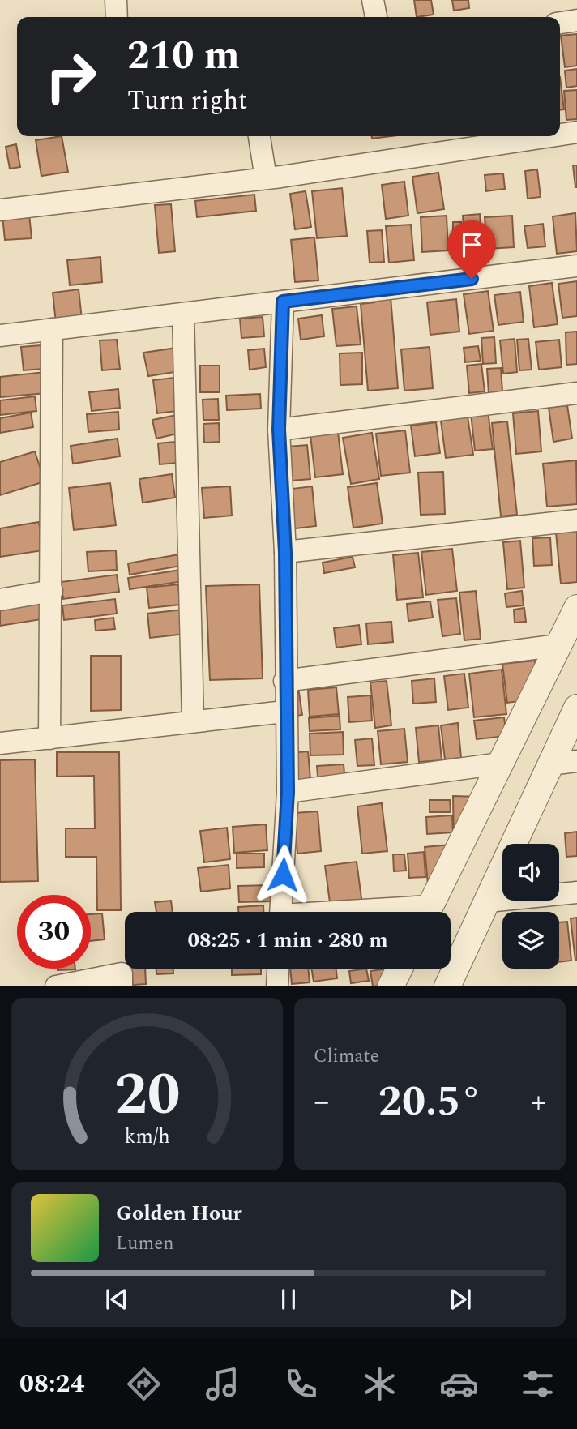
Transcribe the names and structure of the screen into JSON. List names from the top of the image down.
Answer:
{
  "page": {
    "turn": ["210 m", "Turn right"],
    "limit": "30",
    "trip": "08:25 · 1 min · 280 m",
    "tile": "Climate",
    "heat": ["−", "20.5°", "+"],
    "song": ["Golden Hour", "Lumen"],
    "tabs": "08:24",
    "gauge": ["20", "km/h"]
  }
}
